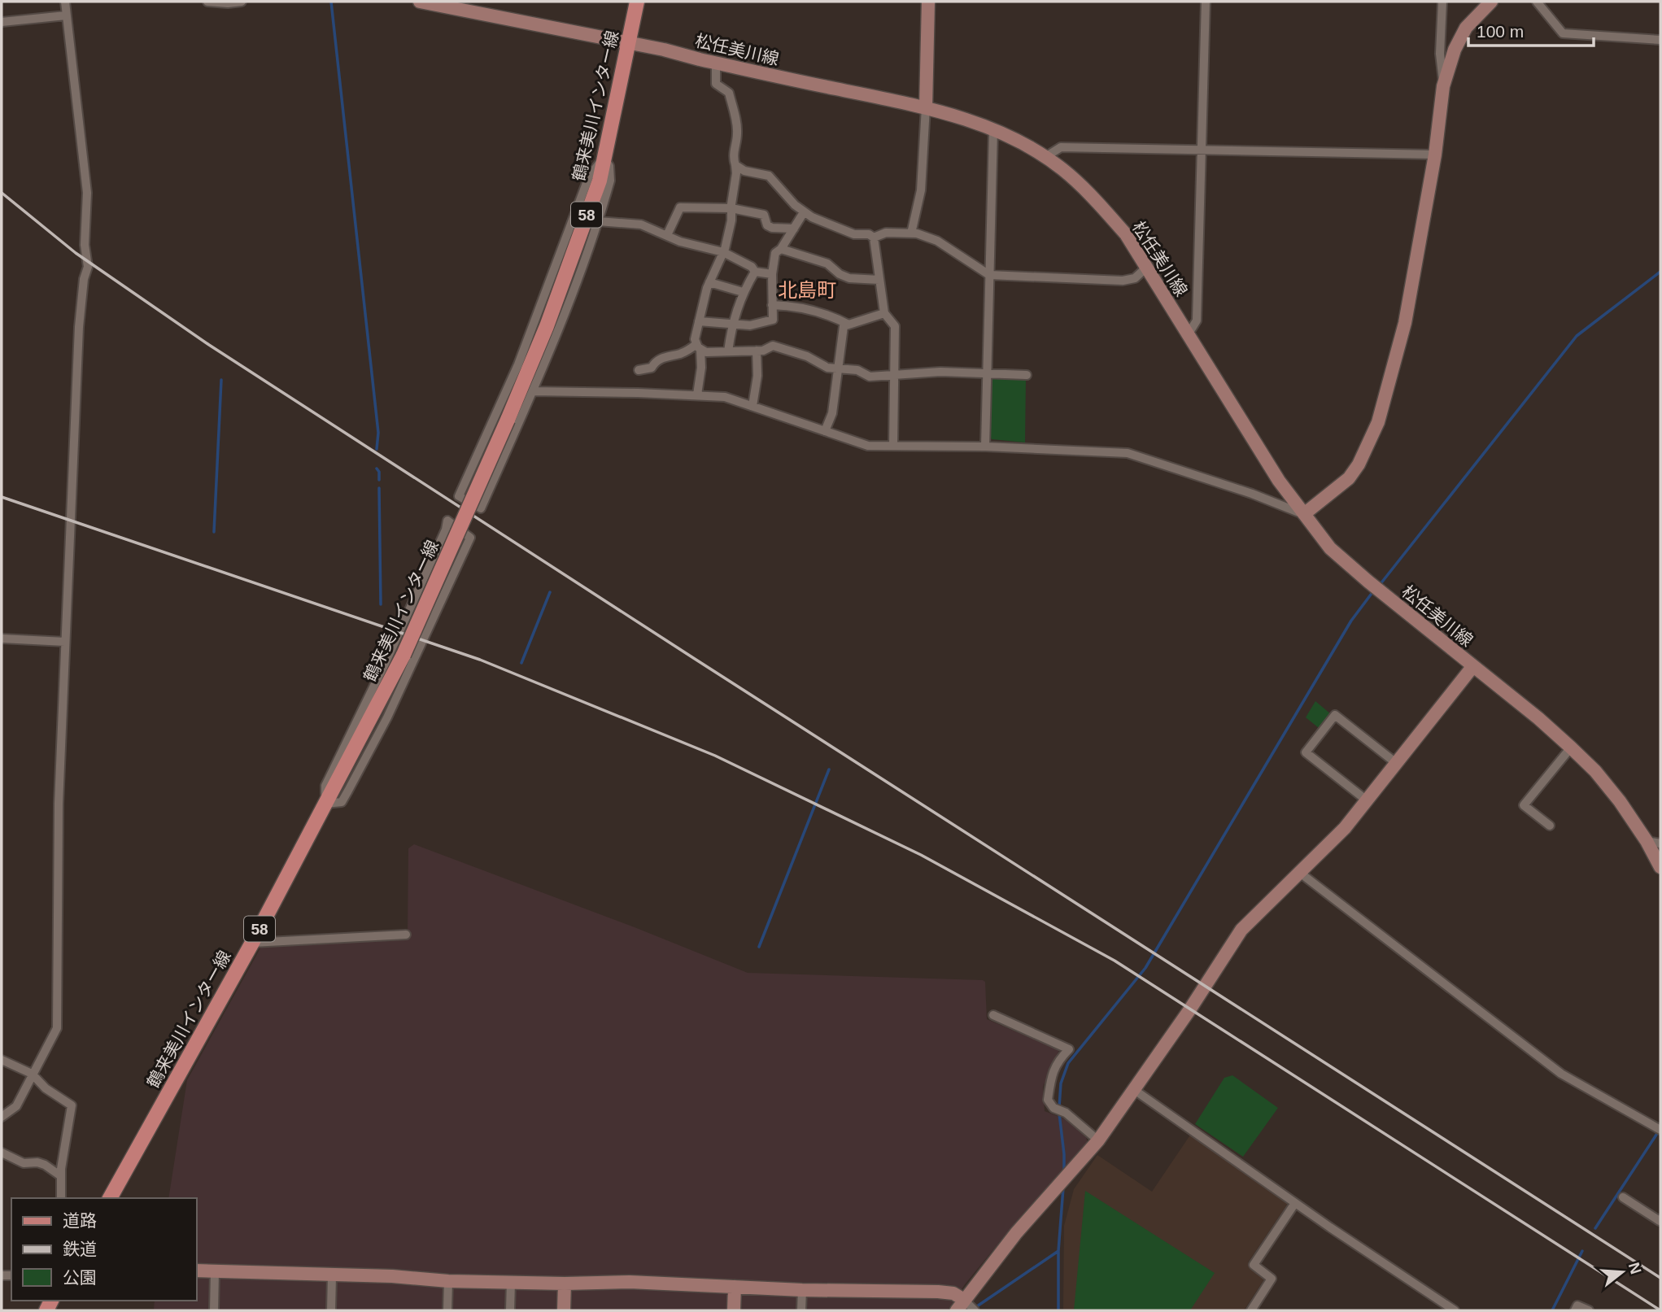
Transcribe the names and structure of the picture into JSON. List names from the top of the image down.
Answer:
{
  "streets": {
    "main road": ["鶴来美川インター線", "58"],
    "street": ["松任美川線"]
  },
  "crossings": [
    ["松任美川線", "鶴来美川インター線"]
  ],
  "districts": ["北島町"],
  "legend": ["道路", "鉄道", "公園"],
  "scale_bar": "100 m",
  "north": "right"
}
